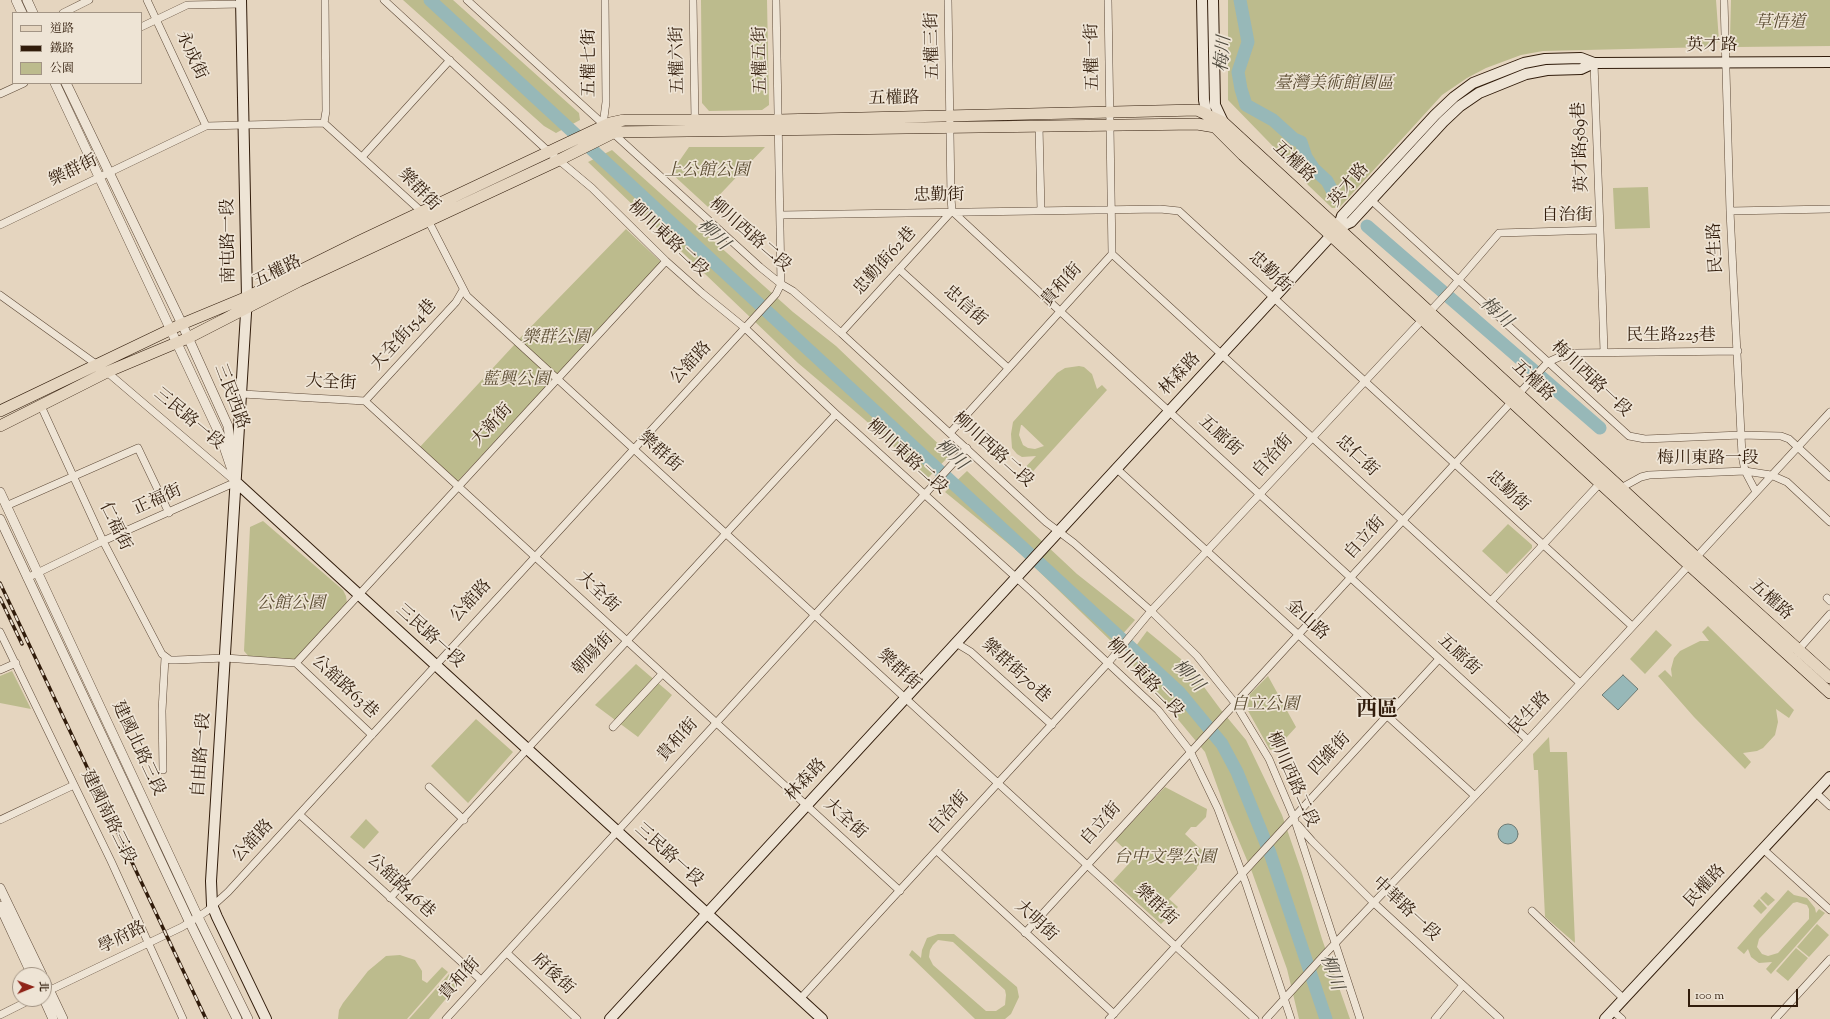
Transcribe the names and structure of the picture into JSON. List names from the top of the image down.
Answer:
{
  "streets": {
    "main road": [
      "英才路",
      "五權路",
      "南屯路一段",
      "林森路",
      "三民路一段",
      "自由路一段",
      "民權路"
    ],
    "street": [
      "五權三街",
      "永成街",
      "五權一街",
      "五權六街",
      "五權五街",
      "五權七街",
      "英才路589巷",
      "樂群街",
      "忠勤街",
      "自治街",
      "柳川西路二段",
      "柳川東路二段",
      "民生路",
      "忠勤街62巷",
      "貴和街",
      "忠信街",
      "大全街154巷",
      "民生路225巷",
      "公舘路",
      "梅川西路一段",
      "大全街",
      "三民西路",
      "大新街",
      "五廊街",
      "忠仁街",
      "梅川東路一段",
      "正福街",
      "仁福街",
      "自立街",
      "金山路",
      "朝陽街",
      "樂群街70巷",
      "公舘路63巷",
      "建國北路三段",
      "四維街",
      "建國南路三段",
      "公舘路46巷",
      "中華路一段",
      "大明街",
      "學府路",
      "府後街"
    ]
  },
  "crossings": [
    ["五權三街", "五權路"],
    ["英才路", "五權路"],
    ["英才路", "英才路589巷"],
    ["英才路", "民生路"],
    ["英才路", "林森路"],
    ["英才路", "梅川西路一段"],
    ["永成街", "樂群街"],
    ["五權一街", "五權路"],
    ["五權六街", "五權路"],
    ["五權五街", "五權路"],
    ["五權七街", "五權路"],
    ["五權七街", "柳川西路二段"],
    ["五權路", "樂群街"],
    ["五權路", "自治街"],
    ["五權路", "柳川西路二段"],
    ["五權路", "柳川東路二段"],
    ["五權路", "南屯路一段"],
    ["五權路", "民生路"],
    ["五權路", "林森路"],
    ["五權路", "三民西路"],
    ["五權路", "三民路一段"],
    ["五權路", "梅川東路一段"],
    ["五權路", "仁福街"],
    ["五權路", "自立街"],
    ["英才路589巷", "自治街"],
    ["樂群街", "自治街"],
    ["樂群街", "南屯路一段"],
    ["樂群街", "貴和街"],
    ["樂群街", "大全街154巷"],
    ["樂群街", "公舘路"],
    ["樂群街", "林森路"],
    ["樂群街", "三民西路"],
    ["樂群街", "大新街"],
    ["樂群街", "自立街"],
    ["樂群街", "朝陽街"],
    ["忠勤街", "自治街"],
    ["忠勤街", "民生路"],
    ["忠勤街", "忠勤街62巷"],
    ["忠勤街", "林森路"],
    ["忠勤街", "五廊街"],
    ["忠勤街", "自立街"],
    ["自治街", "柳川西路二段"],
    ["自治街", "柳川東路二段"],
    ["自治街", "民生路225巷"],
    ["自治街", "梅川西路一段"],
    ["自治街", "大全街"],
    ["自治街", "三民路一段"],
    ["自治街", "五廊街"],
    ["自治街", "忠仁街"],
    ["自治街", "金山路"],
    ["自治街", "樂群街70巷"],
    ["自治街", "大明街"],
    ["柳川西路二段", "民生路"],
    ["柳川西路二段", "忠勤街62巷"],
    ["柳川西路二段", "貴和街"],
    ["柳川西路二段", "公舘路"],
    ["柳川西路二段", "林森路"],
    ["柳川西路二段", "自立街"],
    ["柳川西路二段", "四維街"],
    ["柳川西路二段", "中華路一段"],
    ["柳川東路二段", "民生路"],
    ["柳川東路二段", "貴和街"],
    ["柳川東路二段", "公舘路"],
    ["柳川東路二段", "林森路"],
    ["柳川東路二段", "大新街"],
    ["柳川東路二段", "自立街"],
    ["柳川東路二段", "朝陽街"],
    ["柳川東路二段", "四維街"],
    ["南屯路一段", "大全街"],
    ["南屯路一段", "三民西路"],
    ["南屯路一段", "三民路一段"],
    ["南屯路一段", "正福街"],
    ["南屯路一段", "自由路一段"],
    ["民生路", "民生路225巷"],
    ["民生路", "梅川西路一段"],
    ["民生路", "五廊街"],
    ["民生路", "忠仁街"],
    ["民生路", "梅川東路一段"],
    ["民生路", "金山路"],
    ["民生路", "中華路一段"],
    ["忠勤街62巷", "忠信街"],
    ["忠勤街62巷", "五廊街"],
    ["貴和街", "忠信街"],
    ["貴和街", "大全街"],
    ["貴和街", "三民路一段"],
    ["貴和街", "五廊街"],
    ["貴和街", "忠仁街"],
    ["貴和街", "公舘路46巷"],
    ["貴和街", "府後街"],
    ["大全街154巷", "大全街"],
    ["公舘路", "大全街"],
    ["公舘路", "三民路一段"],
    ["公舘路", "公舘路63巷"],
    ["公舘路", "自由路一段"],
    ["公舘路", "公舘路46巷"],
    ["公舘路", "學府路"],
    ["林森路", "大全街"],
    ["林森路", "三民路一段"],
    ["林森路", "五廊街"],
    ["林森路", "忠仁街"],
    ["林森路", "金山路"],
    ["林森路", "樂群街70巷"],
    ["梅川西路一段", "自立街"],
    ["大全街", "大新街"],
    ["大全街", "朝陽街"],
    ["三民西路", "三民路一段"],
    ["三民西路", "正福街"],
    ["三民西路", "自由路一段"],
    ["三民路一段", "大新街"],
    ["三民路一段", "正福街"],
    ["三民路一段", "朝陽街"],
    ["三民路一段", "自由路一段"],
    ["大新街", "公舘路63巷"],
    ["五廊街", "自立街"],
    ["五廊街", "四維街"],
    ["忠仁街", "自立街"],
    ["正福街", "仁福街"],
    ["正福街", "建國北路三段"],
    ["正福街", "自由路一段"],
    ["自立街", "金山路"],
    ["自立街", "大明街"],
    ["金山路", "四維街"],
    ["朝陽街", "公舘路46巷"],
    ["建國北路三段", "學府路"],
    ["自由路一段", "學府路"],
    ["四維街", "中華路一段"],
    ["建國南路三段", "學府路"]
  ],
  "districts": ["西區"],
  "water": ["梅川", "柳川"],
  "parks": [
    "草悟道",
    "臺灣美術館園區",
    "上公館公園",
    "樂群公園",
    "藍興公園",
    "公館公園",
    "自立公園",
    "台中文學公園"
  ],
  "legend": ["道路", "鐵路", "公園"],
  "scale_bar": "100 m",
  "north": "right"
}
